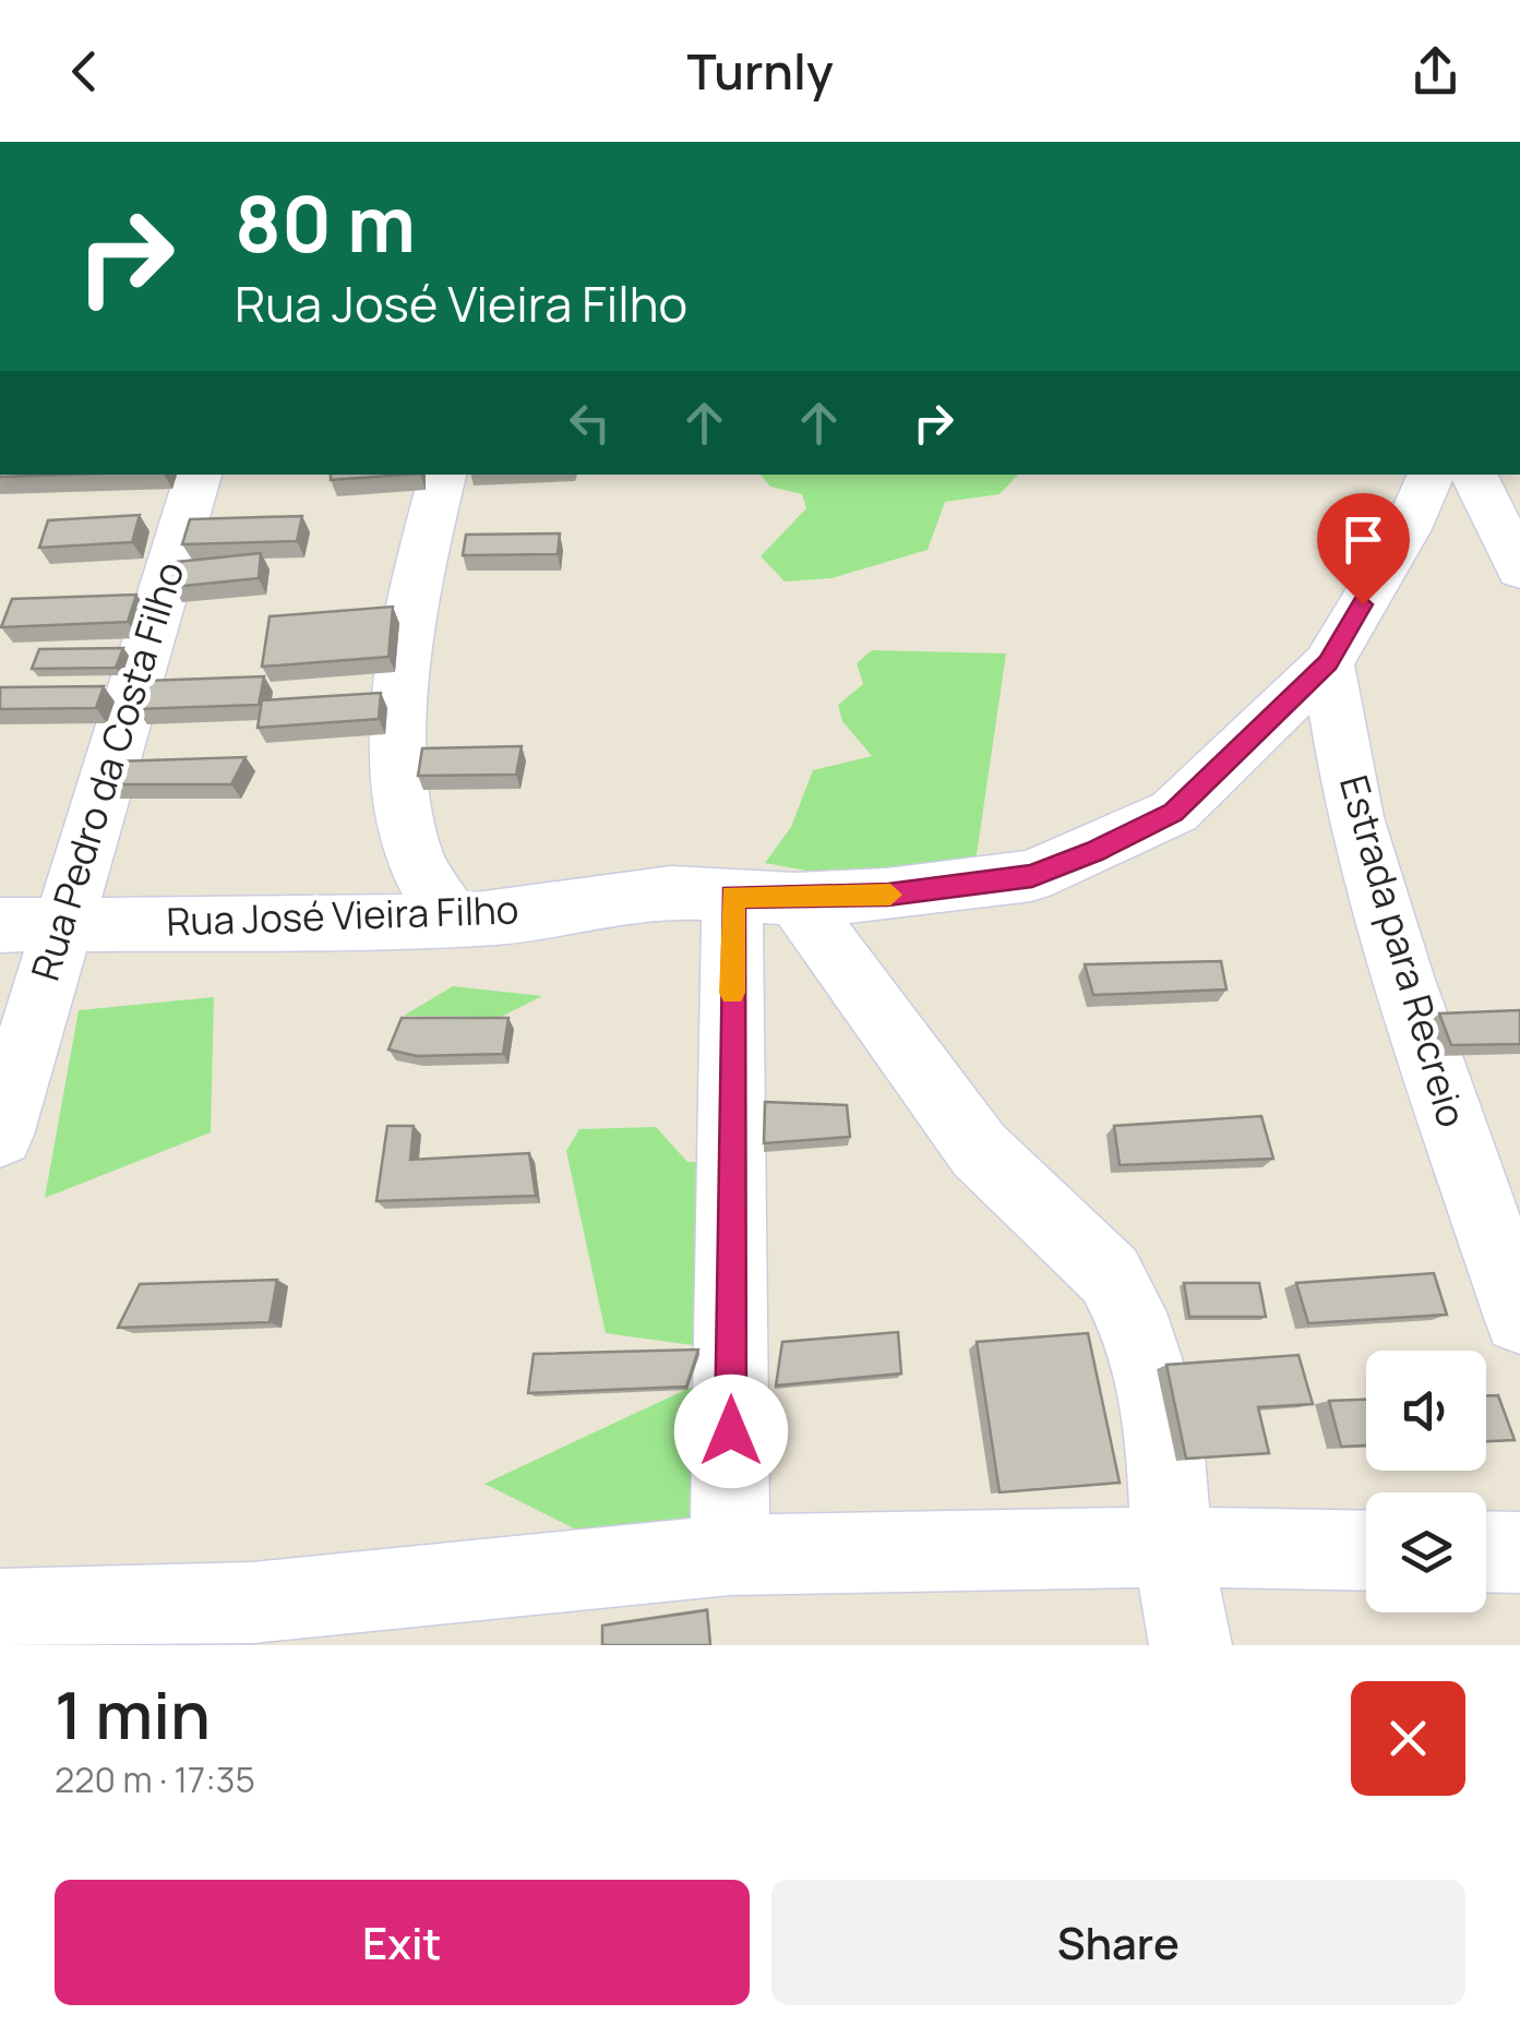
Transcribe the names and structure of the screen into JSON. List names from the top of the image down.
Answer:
{
  "streets": {
    "street": ["Rua Pedro da Costa Filho", "Rua José Vieira Filho", "Estrada para Recreio"]
  },
  "crossings": [
    ["Rua Pedro da Costa Filho", "Rua José Vieira Filho"],
    ["Rua José Vieira Filho", "Estrada para Recreio"]
  ],
  "page": {
    "header": "Turnly",
    "turn": ["80 m", "Rua José Vieira Filho"],
    "heading": ["1 min", "220 m · 17:35"],
    "buttons": ["Exit", "Share"]
  }
}
